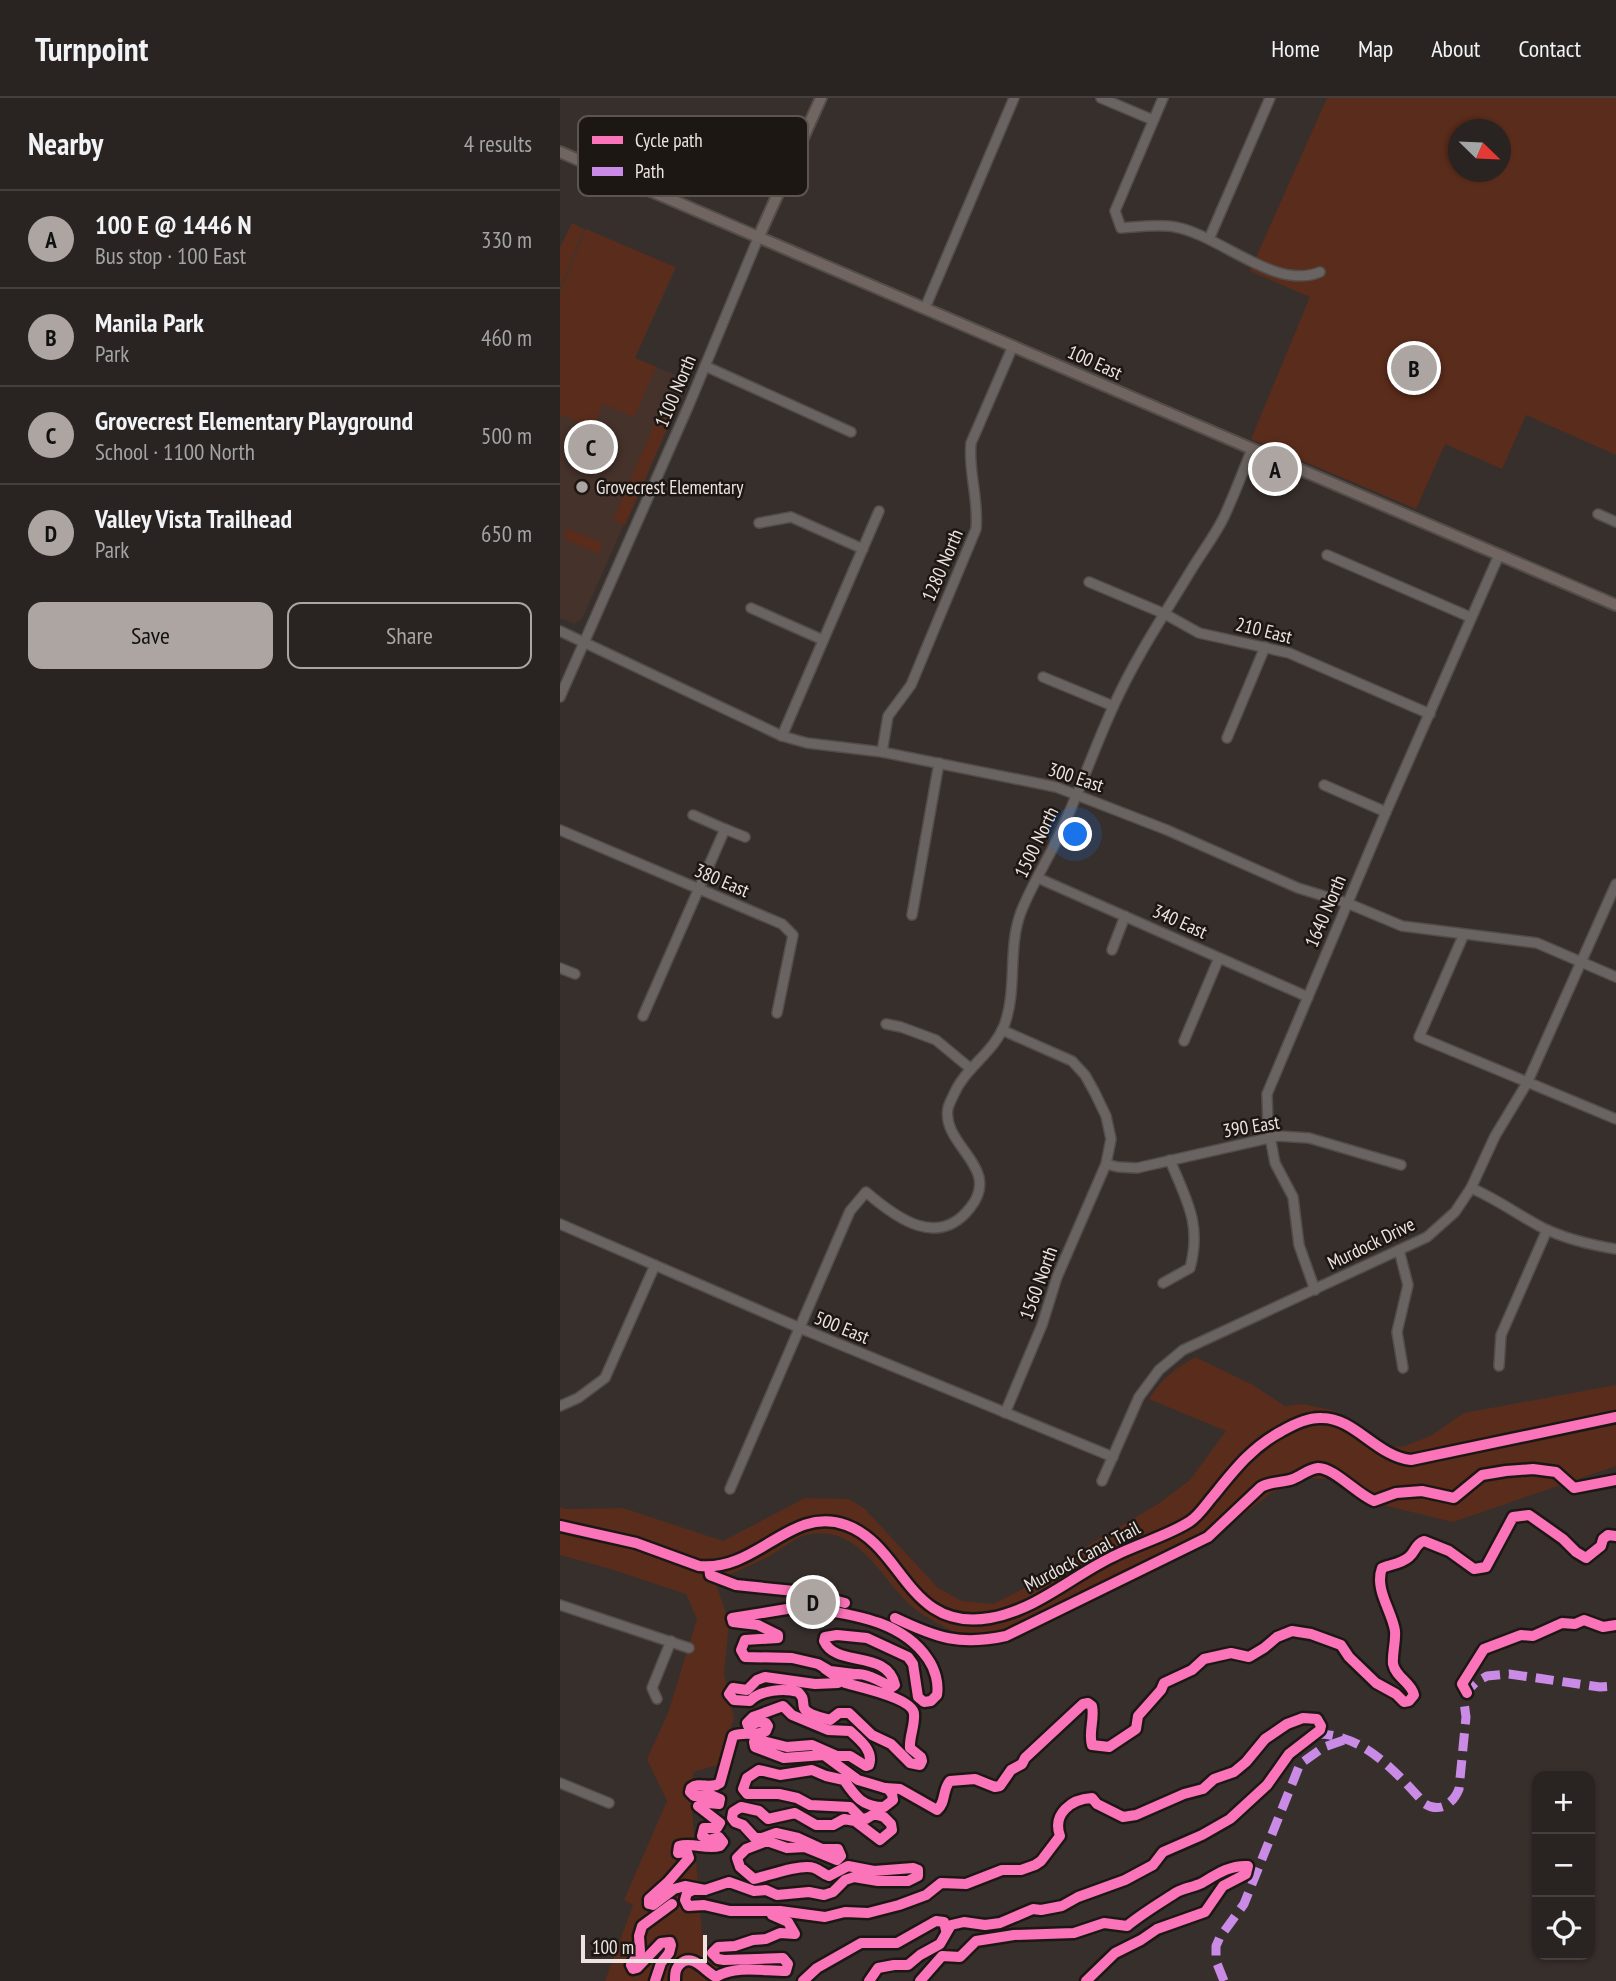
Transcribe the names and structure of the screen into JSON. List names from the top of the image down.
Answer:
{
  "streets": {
    "main road": ["100 East", "1100 North"],
    "street": [
      "1280 North",
      "210 East",
      "300 East",
      "1500 North",
      "380 East",
      "1640 North",
      "340 East",
      "390 East",
      "Murdock Drive",
      "1560 North",
      "500 East"
    ],
    "cycle path": ["Murdock Canal Trail"]
  },
  "crossings": [
    ["100 East", "1100 North"],
    ["100 East", "1280 North"],
    ["100 East", "1500 North"],
    ["100 East", "1640 North"],
    ["1100 North", "300 East"],
    ["1280 North", "300 East"],
    ["210 East", "1500 North"],
    ["210 East", "1640 North"],
    ["300 East", "1500 North"],
    ["300 East", "1640 North"],
    ["300 East", "Murdock Drive"],
    ["1500 North", "340 East"],
    ["1500 North", "1560 North"],
    ["1500 North", "500 East"],
    ["1640 North", "340 East"],
    ["1640 North", "390 East"],
    ["1640 North", "Murdock Drive"],
    ["390 East", "1560 North"],
    ["Murdock Drive", "500 East"],
    ["1560 North", "500 East"]
  ],
  "places": ["Grovecrest Elementary"],
  "legend": ["Cycle path", "Path"],
  "scale_bar": "100 m",
  "north": "bottom right",
  "page": {
    "header": "Turnpoint",
    "nav": [
      "Home",
      "Map",
      "About",
      "Contact"
    ],
    "heading": ["Nearby", "4 results"],
    "list": [
      {
        "mark": "A",
        "name": "100 E @ 1446 N",
        "note": "Bus stop · 100 East",
        "value": "330 m"
      },
      {
        "mark": "B",
        "name": "Manila Park",
        "note": "Park",
        "value": "460 m"
      },
      {
        "mark": "C",
        "name": "Grovecrest Elementary Playground",
        "note": "School · 1100 North",
        "value": "500 m"
      },
      {
        "mark": "D",
        "name": "Valley Vista Trailhead",
        "note": "Park",
        "value": "650 m"
      }
    ],
    "pins": [
      "B",
      "C",
      "A",
      "D"
    ],
    "buttons": ["Save", "Share"],
    "map_buttons": ["+", "−"],
    "scale": "100 m"
  }
}
